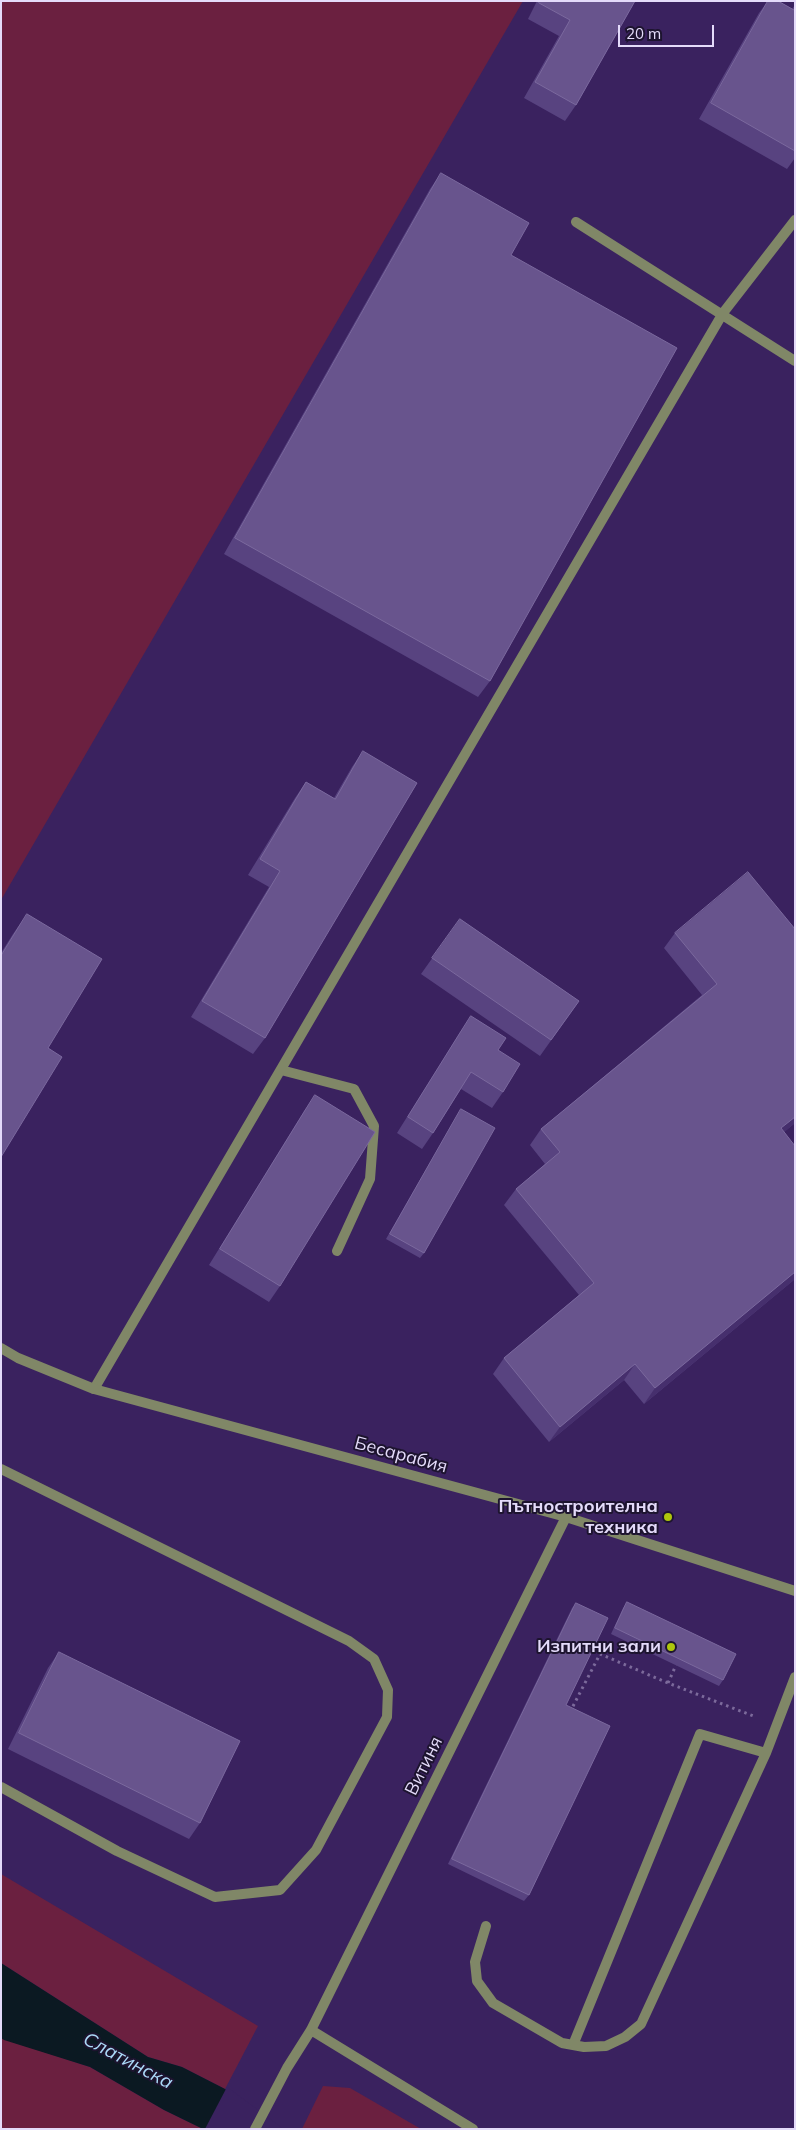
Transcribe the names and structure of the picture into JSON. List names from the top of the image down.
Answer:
{
  "streets": {
    "street": ["Бесарабия", "Витиня"]
  },
  "crossings": [
    ["Бесарабия", "Витиня"]
  ],
  "water": ["Слатинска"],
  "places": ["Пътностроителна техника", "Изпитни зали"],
  "scale_bar": "20 m"
}
